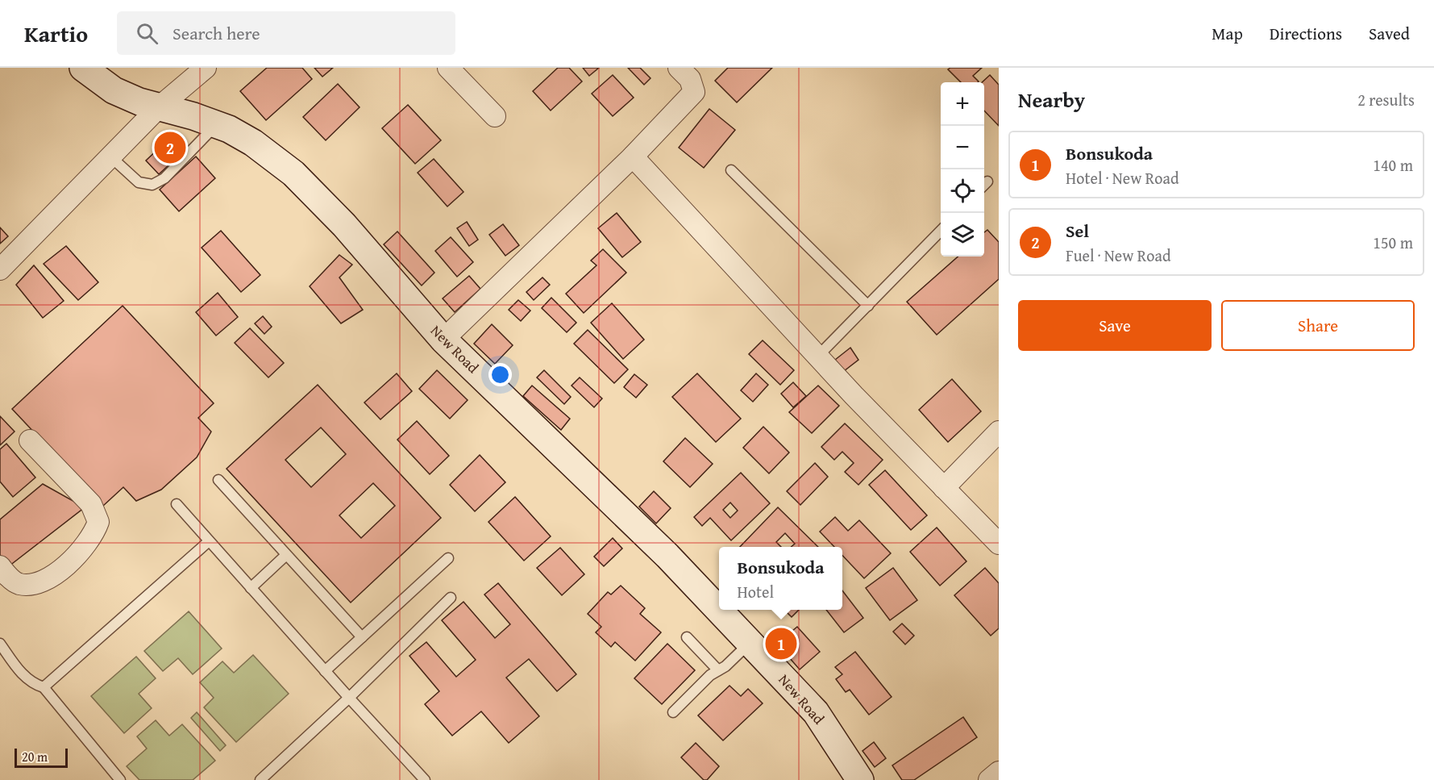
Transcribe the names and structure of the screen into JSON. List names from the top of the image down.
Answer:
{
  "streets": {
    "street": ["New Road"]
  },
  "scale_bar": "20 m",
  "page": {
    "header": "Kartio",
    "search": "Search here",
    "nav": ["Map", "Directions", "Saved"],
    "heading": ["Nearby", "2 results"],
    "map_buttons": ["+", "−"],
    "pins": ["2", "1"],
    "list": [
      {
        "mark": "1",
        "name": "Bonsukoda",
        "note": "Hotel · New Road",
        "value": "140 m"
      },
      {
        "mark": "2",
        "name": "Sel",
        "note": "Fuel · New Road",
        "value": "150 m"
      }
    ],
    "buttons": ["Save", "Share"],
    "popup": ["Bonsukoda", "Hotel"],
    "scale": "20 m"
  }
}
